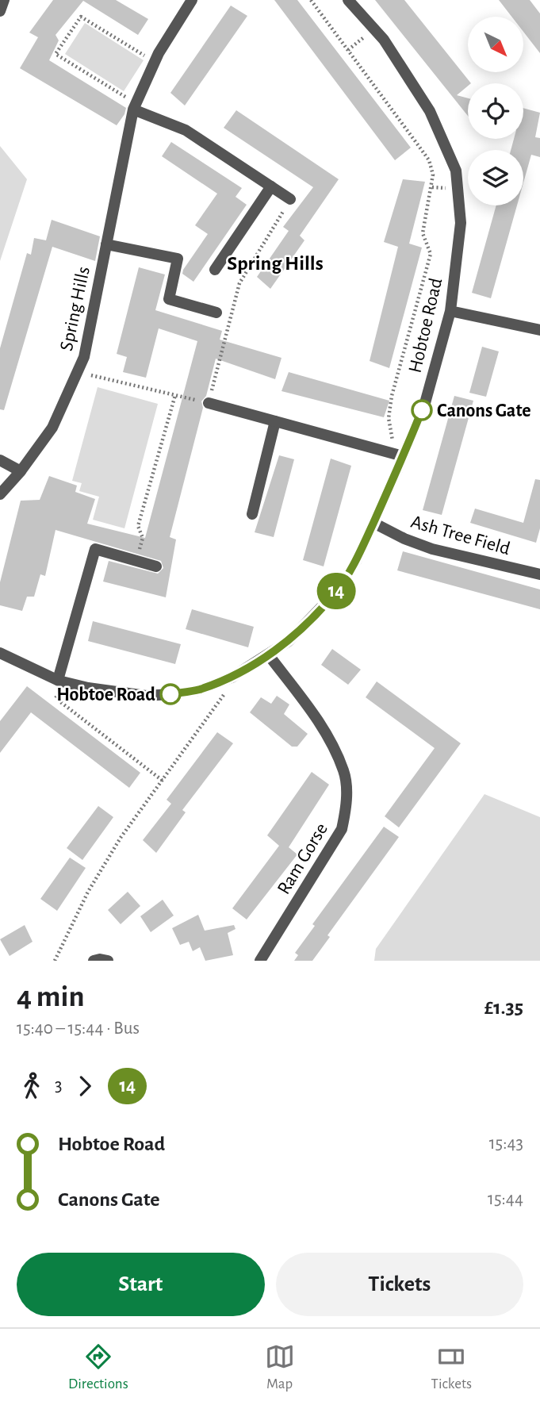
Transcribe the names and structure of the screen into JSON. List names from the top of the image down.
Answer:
{
  "streets": {
    "street": [
      "Spring Hills",
      "Hobtoe Road",
      "Ash Tree Field",
      "Ram Gorse"
    ]
  },
  "crossings": [
    ["Hobtoe Road", "Ash Tree Field"],
    ["Hobtoe Road", "Ram Gorse"]
  ],
  "districts": ["Spring Hills"],
  "places": ["Canons Gate", "Hobtoe Road"],
  "lines": ["bus line 14"],
  "north": "bottom right",
  "page": {
    "on_map": "14",
    "heading": ["4 min", "15:40 – 15:44 · Bus", "£1.35"],
    "legs": ["3", "14"],
    "list": [
      {
        "name": "Hobtoe Road",
        "value": "15:43"
      },
      {
        "name": "Canons Gate",
        "value": "15:44"
      }
    ],
    "buttons": ["Start", "Tickets"],
    "tabs": ["Directions", "Map", "Tickets"]
  }
}
